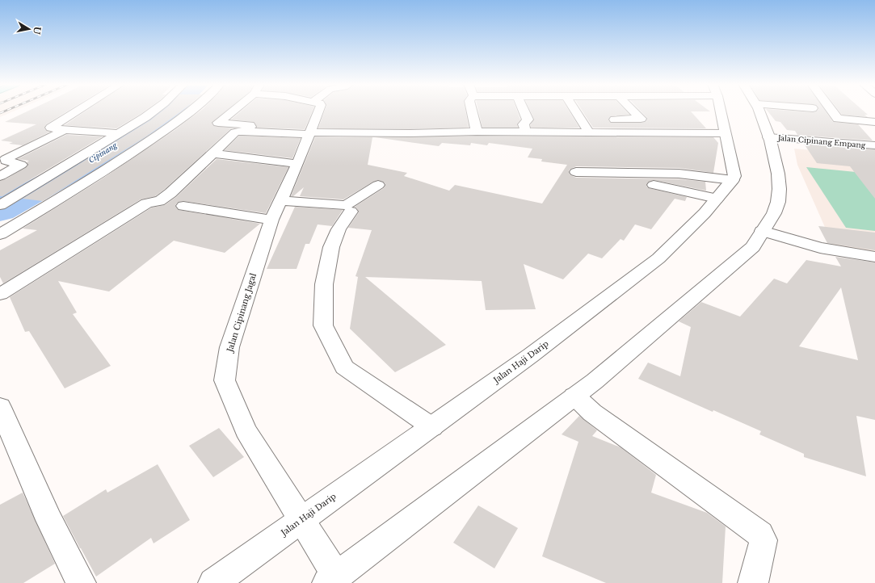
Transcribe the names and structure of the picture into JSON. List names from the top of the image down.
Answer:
{
  "streets": {
    "street": ["Jalan Cipinang Empang", "Jalan Cipinang Jagal", "Jalan Haji Darip"]
  },
  "crossings": [
    ["Jalan Cipinang Jagal", "Jalan Haji Darip"]
  ],
  "water": ["Cipinang"],
  "north": "right"
}
